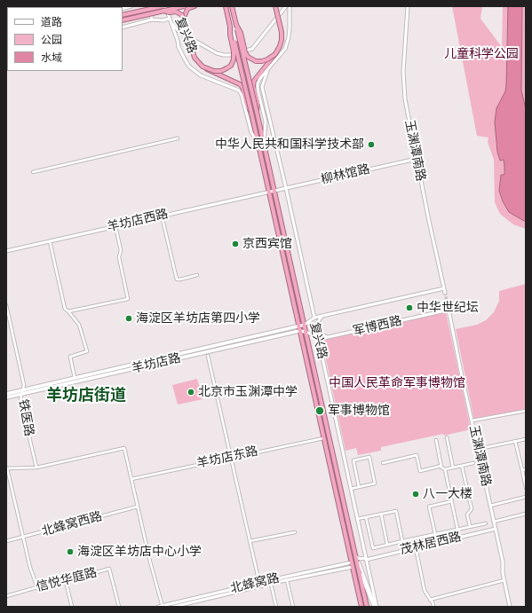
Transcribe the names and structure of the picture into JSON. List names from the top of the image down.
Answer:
{
  "streets": {
    "highway": ["复兴路"],
    "main road": ["羊坊店路"],
    "street": [
      "玉渊潭南路",
      "柳林馆路",
      "羊坊店西路",
      "军博西路",
      "铁医路",
      "羊坊店东路",
      "北蜂窝西路",
      "茂林居西路",
      "信悦华庭路",
      "北蜂窝路"
    ]
  },
  "crossings": [
    ["复兴路", "柳林馆路"],
    ["复兴路", "羊坊店西路"],
    ["复兴路", "军博西路"],
    ["复兴路", "羊坊店路"],
    ["复兴路", "羊坊店东路"],
    ["复兴路", "茂林居西路"],
    ["复兴路", "北蜂窝路"],
    ["玉渊潭南路", "柳林馆路"],
    ["玉渊潭南路", "军博西路"],
    ["玉渊潭南路", "茂林居西路"],
    ["柳林馆路", "羊坊店西路"],
    ["军博西路", "羊坊店路"],
    ["羊坊店路", "铁医路"]
  ],
  "districts": ["羊坊店街道"],
  "parks": ["儿童科学公园", "中国人民革命军事博物馆"],
  "places": [
    "中华人民共和国科学技术部",
    "京西宾馆",
    "中华世纪坛",
    "海淀区羊坊店第四小学",
    "北京市玉渊潭中学",
    "军事博物馆",
    "八一大楼",
    "海淀区羊坊店中心小学"
  ],
  "legend": ["道路", "公园", "水域"]
}
